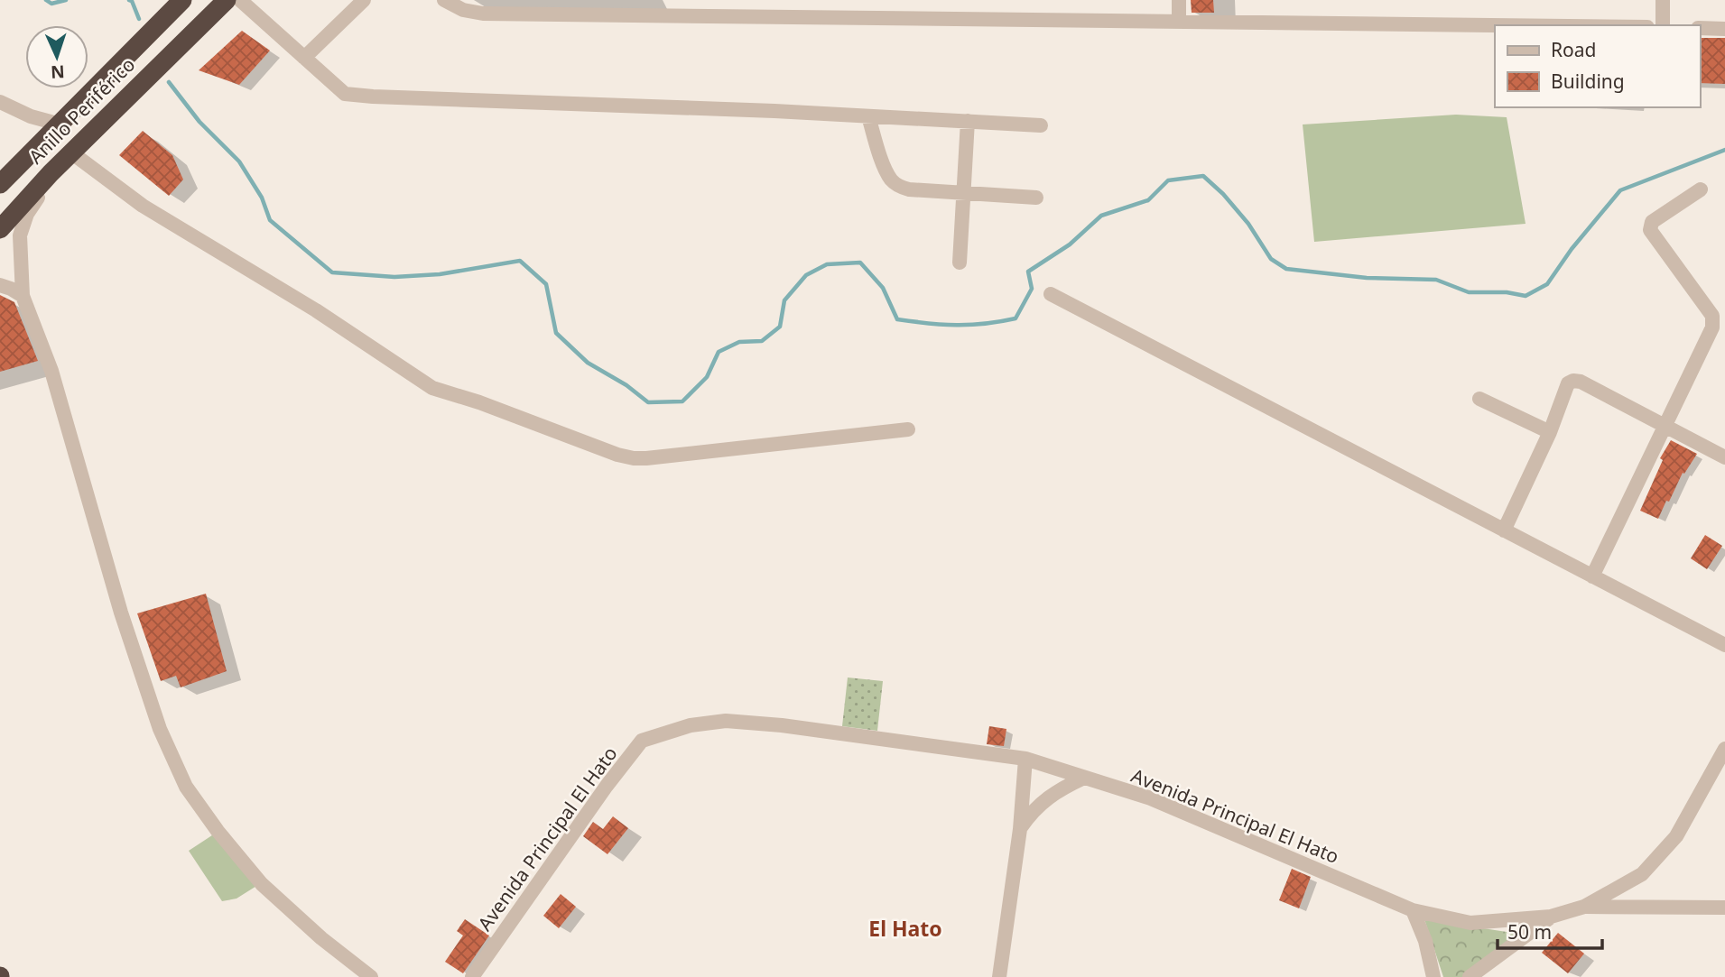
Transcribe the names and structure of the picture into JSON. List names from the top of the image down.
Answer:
{
  "streets": {
    "highway": ["Anillo Periférico"],
    "street": ["Avenida Principal El Hato"]
  },
  "districts": ["El Hato"],
  "legend": ["Road", "Building"],
  "scale_bar": "50 m",
  "north": "bottom"
}
